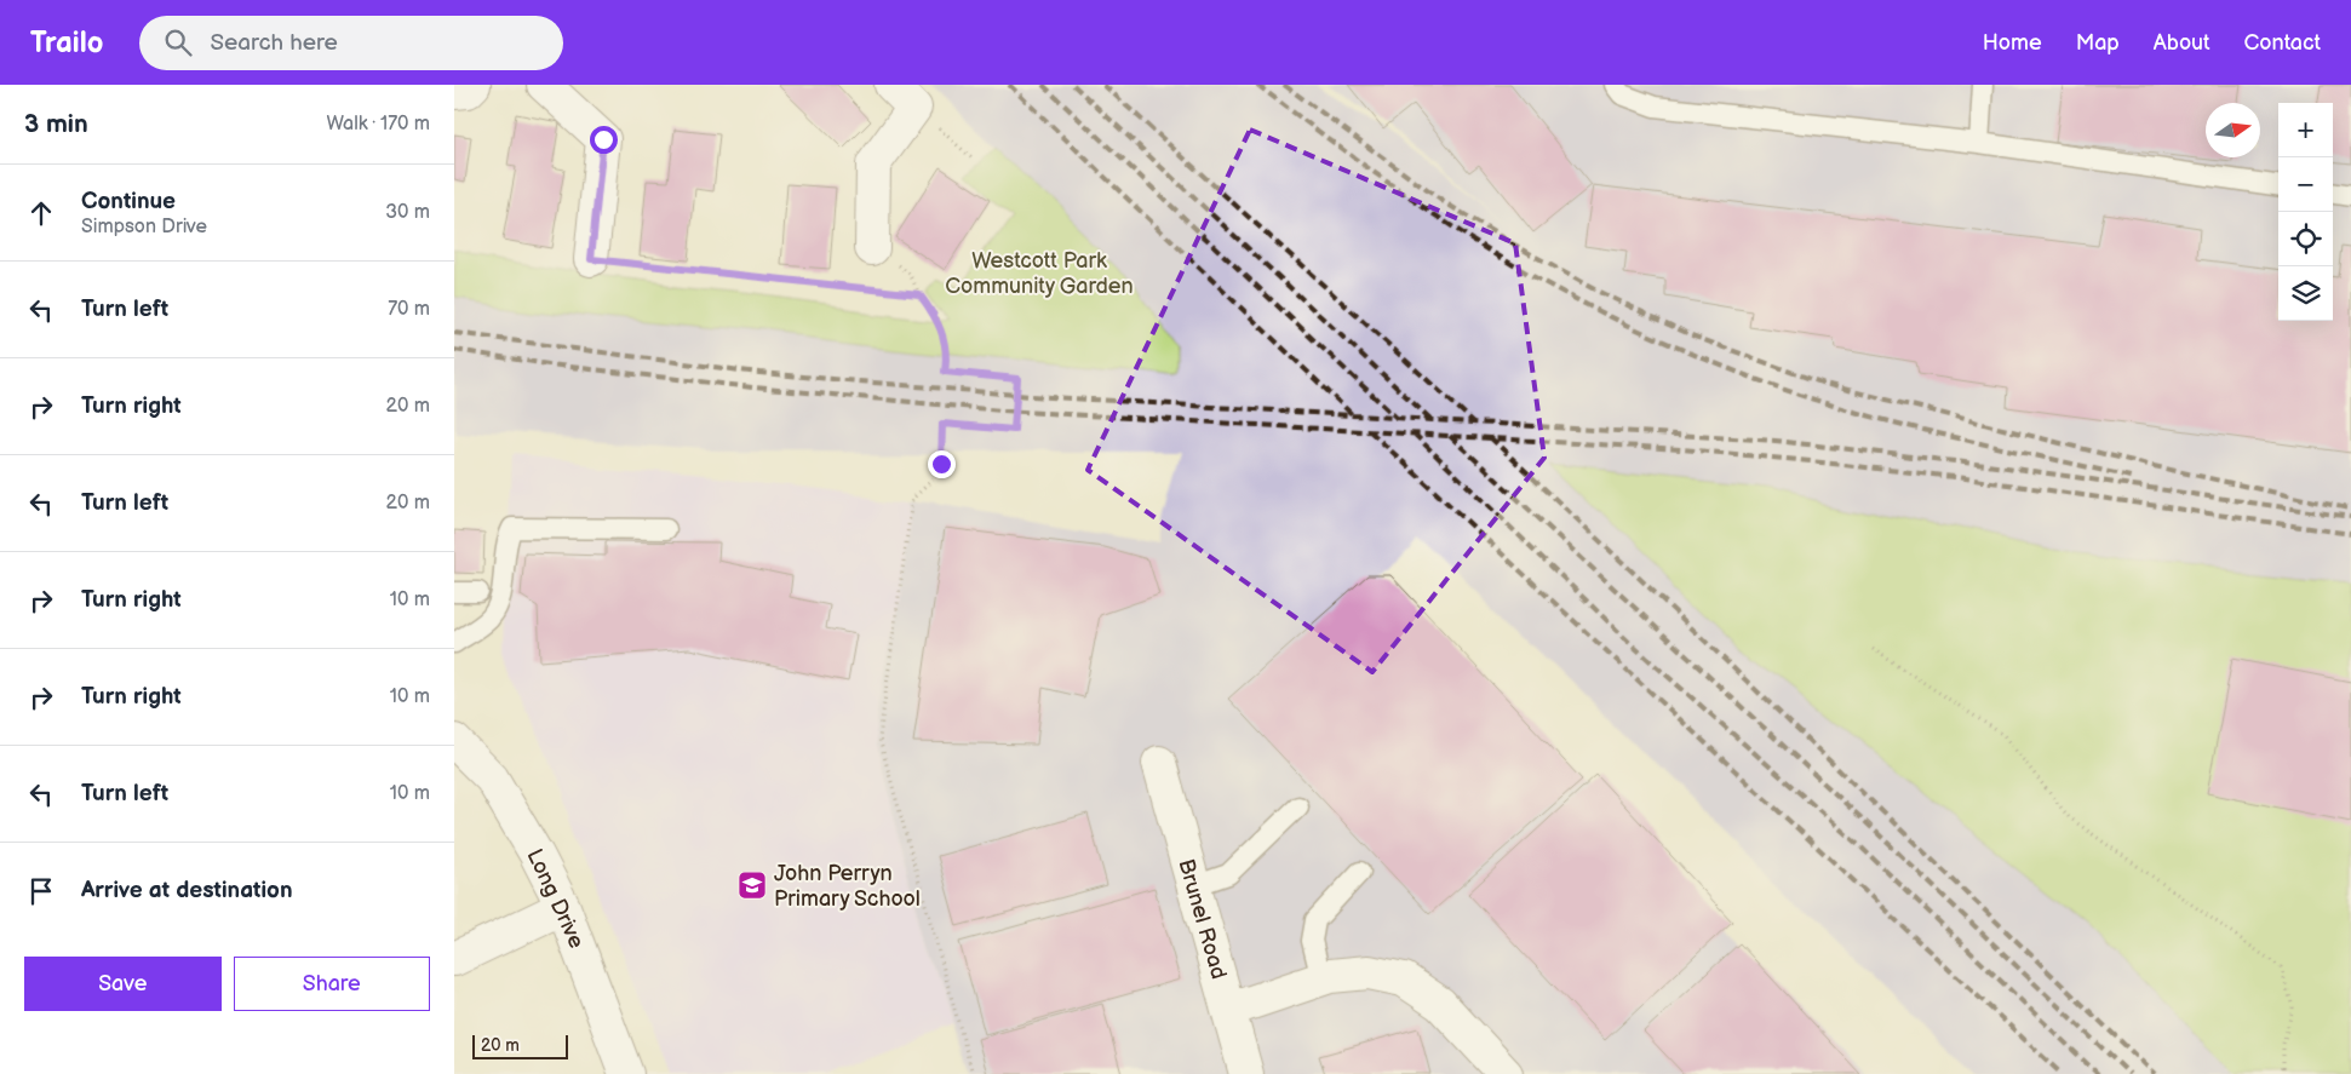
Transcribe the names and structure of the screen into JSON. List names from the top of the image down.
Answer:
{
  "streets": {
    "street": ["Long Drive", "Brunel Road"]
  },
  "parks": ["Westcott Park Community Garden"],
  "places": {
    "school or university": ["John Perryn Primary School"]
  },
  "scale_bar": "20 m",
  "north": "right",
  "page": {
    "header": "Trailo",
    "search": "Search here",
    "nav": [
      "Home",
      "Map",
      "About",
      "Contact"
    ],
    "heading": ["3 min", "Walk · 170 m"],
    "map_buttons": ["+", "−"],
    "list": [
      ["Continue", "Simpson Drive", "30 m"],
      ["Turn left", "70 m"],
      ["Turn right", "20 m"],
      ["Turn left", "20 m"],
      ["Turn right", "10 m"],
      ["Turn right", "10 m"],
      ["Turn left", "10 m"],
      "Arrive at destination"
    ],
    "buttons": ["Save", "Share"],
    "scale": "20 m"
  }
}
